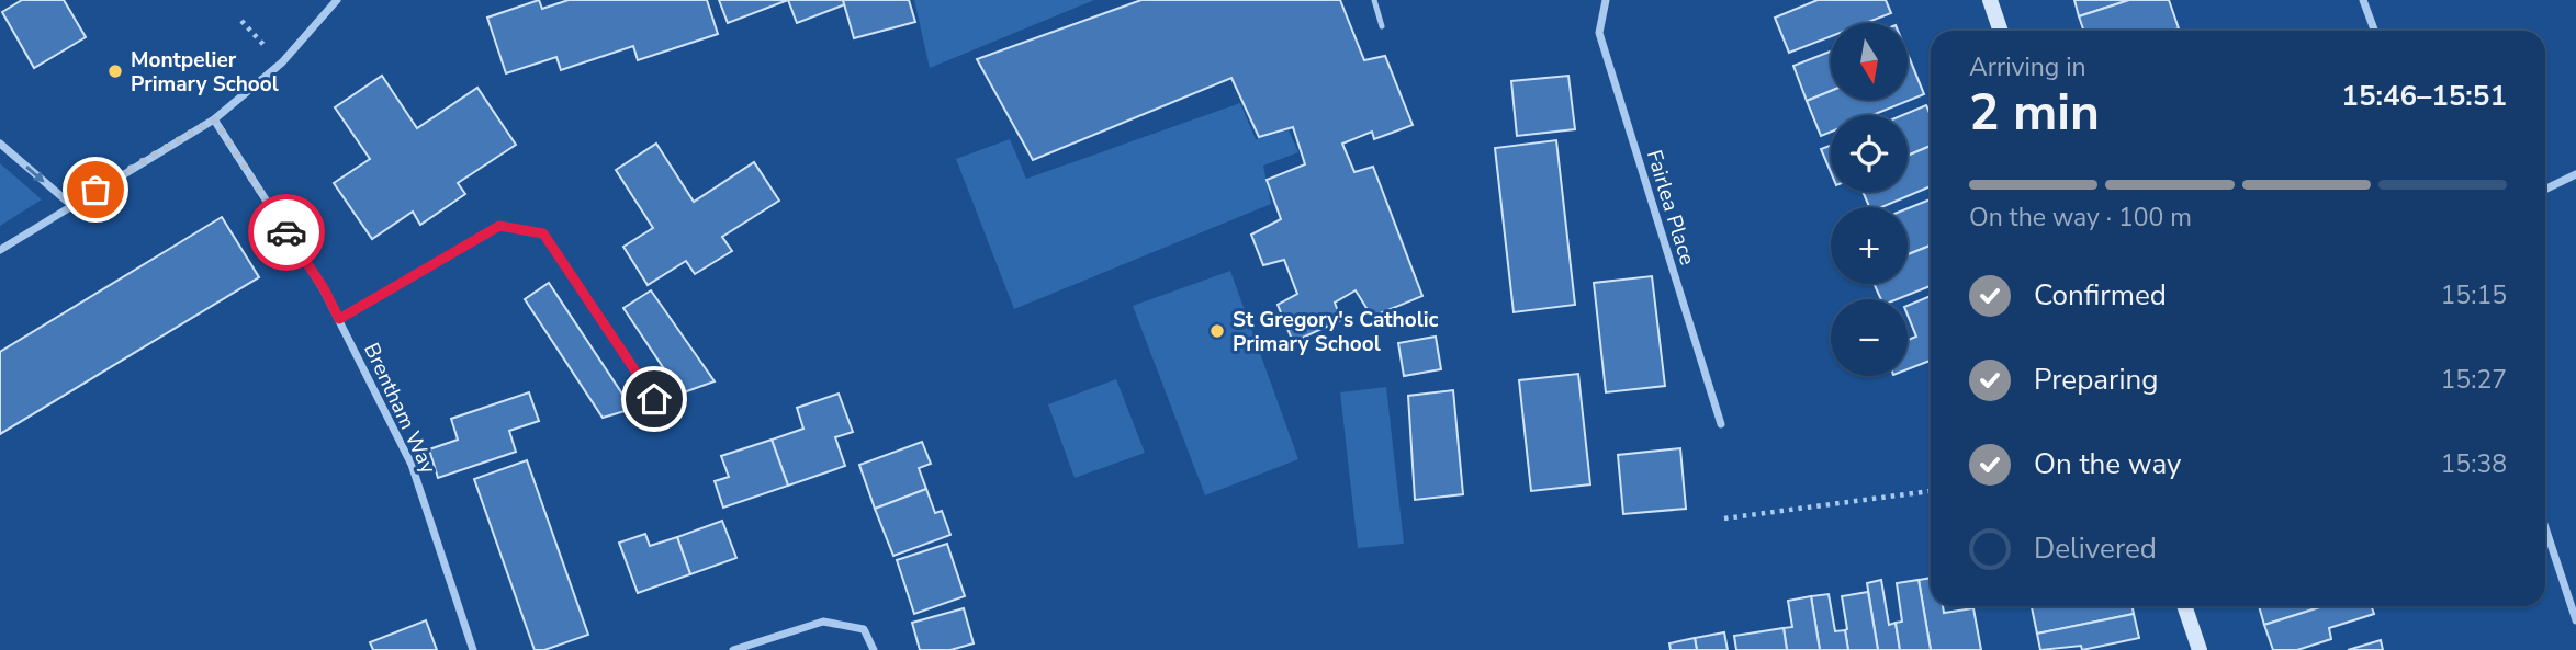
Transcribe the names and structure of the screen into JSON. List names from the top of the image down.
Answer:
{
  "streets": {
    "street": ["Fairlea Place", "Brentham Way"]
  },
  "places": ["Montpelier Primary School", "St Gregory's Catholic Primary School"],
  "north": "bottom",
  "page": {
    "map_buttons": ["+", "−"],
    "heading": ["2 min", "Arriving in", "15:46–15:51"],
    "bar": "On the way · 100 m",
    "list": [
      ["Confirmed", "15:15"],
      ["Preparing", "15:27"],
      ["On the way", "15:38"],
      "Delivered"
    ]
  }
}
